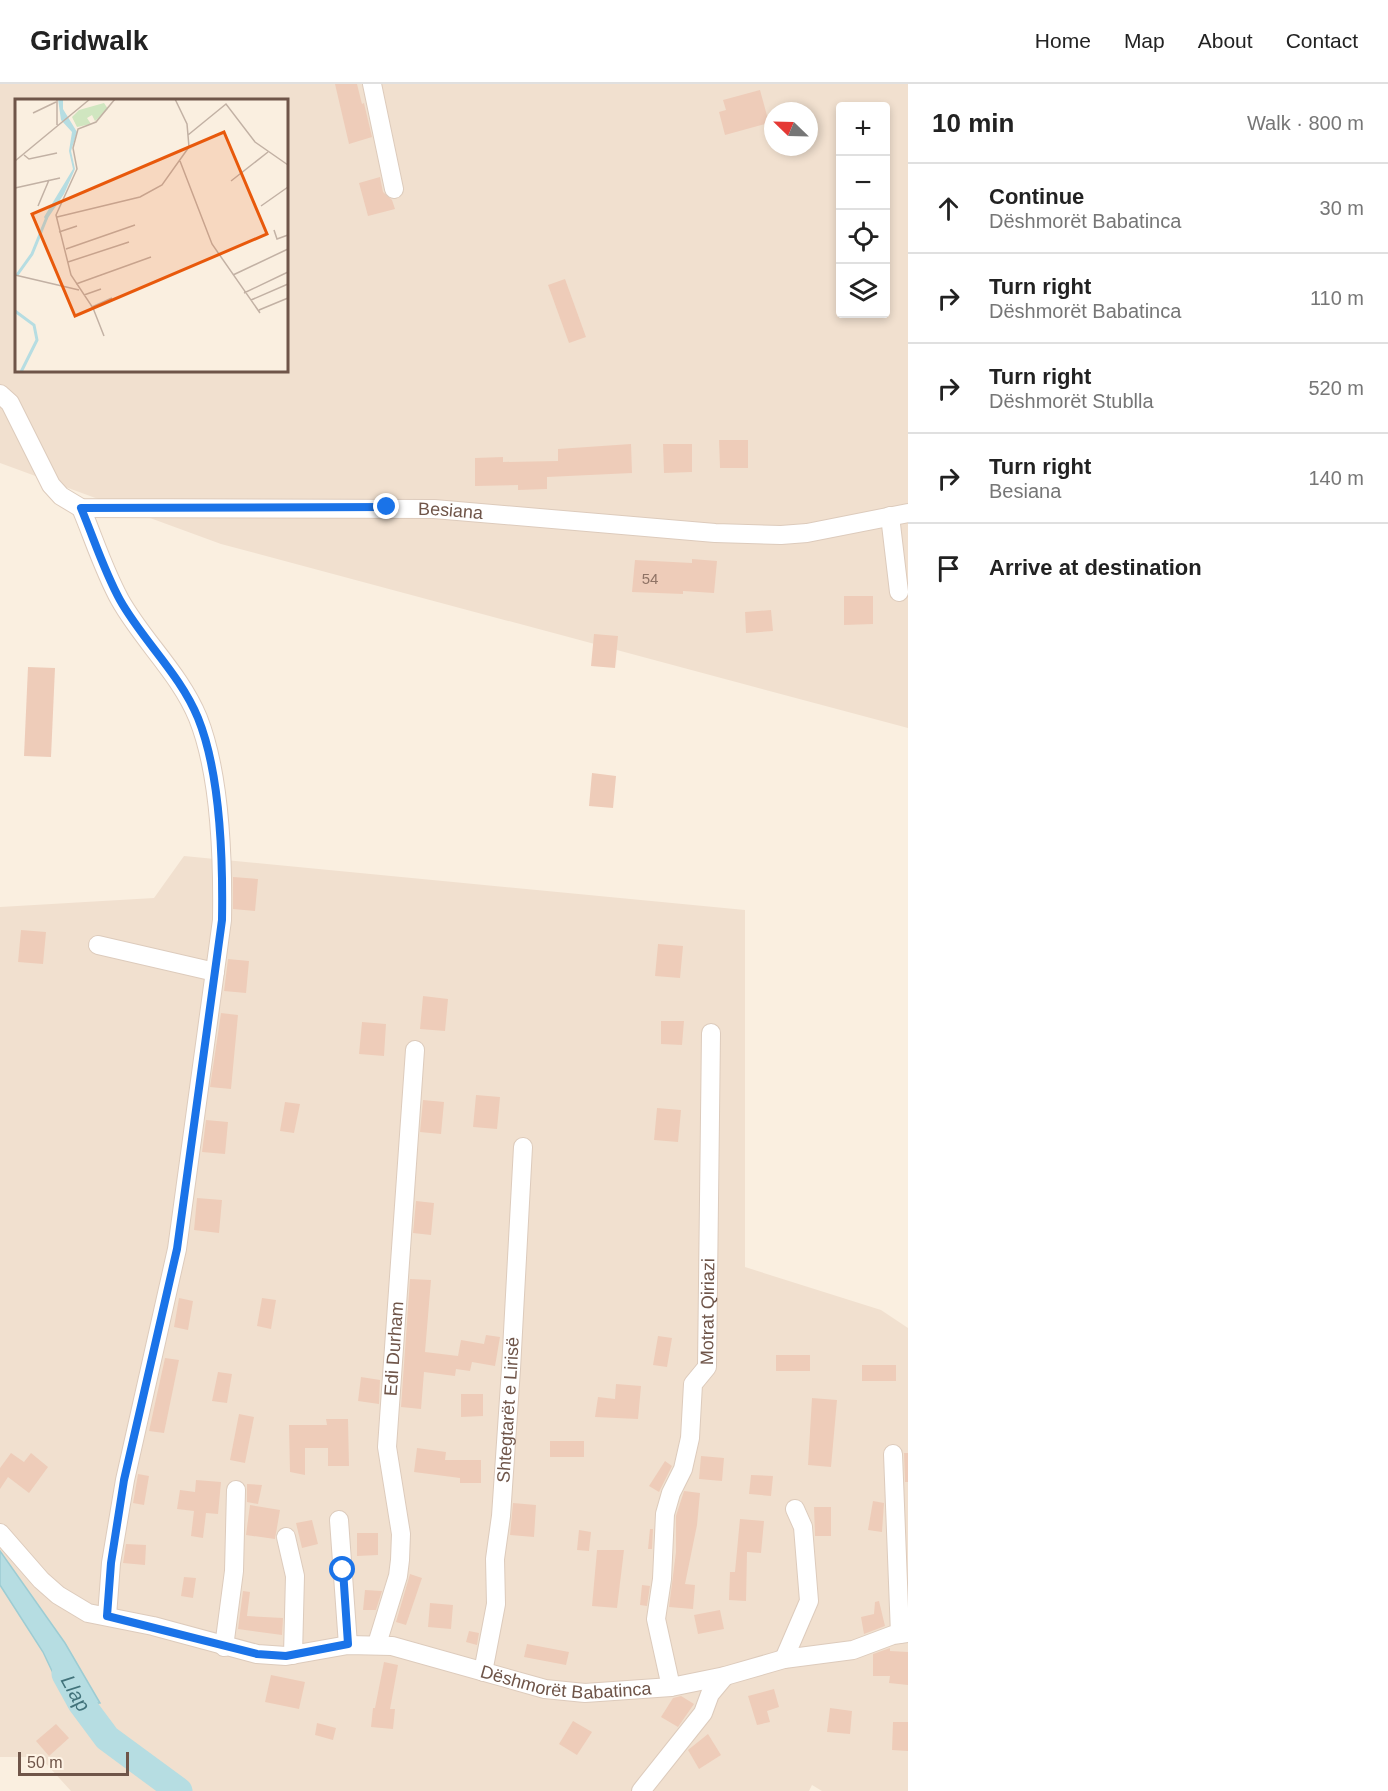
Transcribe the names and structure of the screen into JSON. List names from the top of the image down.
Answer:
{
  "streets": {
    "street": [
      "Besiana",
      "Motrat Qiriazi",
      "Edi Durham",
      "Shtegtarët e Lirisë",
      "Dëshmorët Babatinca"
    ]
  },
  "crossings": [
    ["Motrat Qiriazi", "Dëshmorët Babatinca"],
    ["Edi Durham", "Dëshmorët Babatinca"],
    ["Shtegtarët e Lirisë", "Dëshmorët Babatinca"]
  ],
  "water": ["Llap"],
  "house_numbers": ["54"],
  "scale_bar": "50 m",
  "north": "top left",
  "page": {
    "header": "Gridwalk",
    "nav": [
      "Home",
      "Map",
      "About",
      "Contact"
    ],
    "heading": ["10 min", "Walk · 800 m"],
    "map_buttons": ["+", "−"],
    "list": [
      ["Continue", "Dëshmorët Babatinca", "30 m"],
      ["Turn right", "Dëshmorët Babatinca", "110 m"],
      ["Turn right", "Dëshmorët Stublla", "520 m"],
      ["Turn right", "Besiana", "140 m"],
      "Arrive at destination"
    ],
    "scale": "50 m"
  }
}
